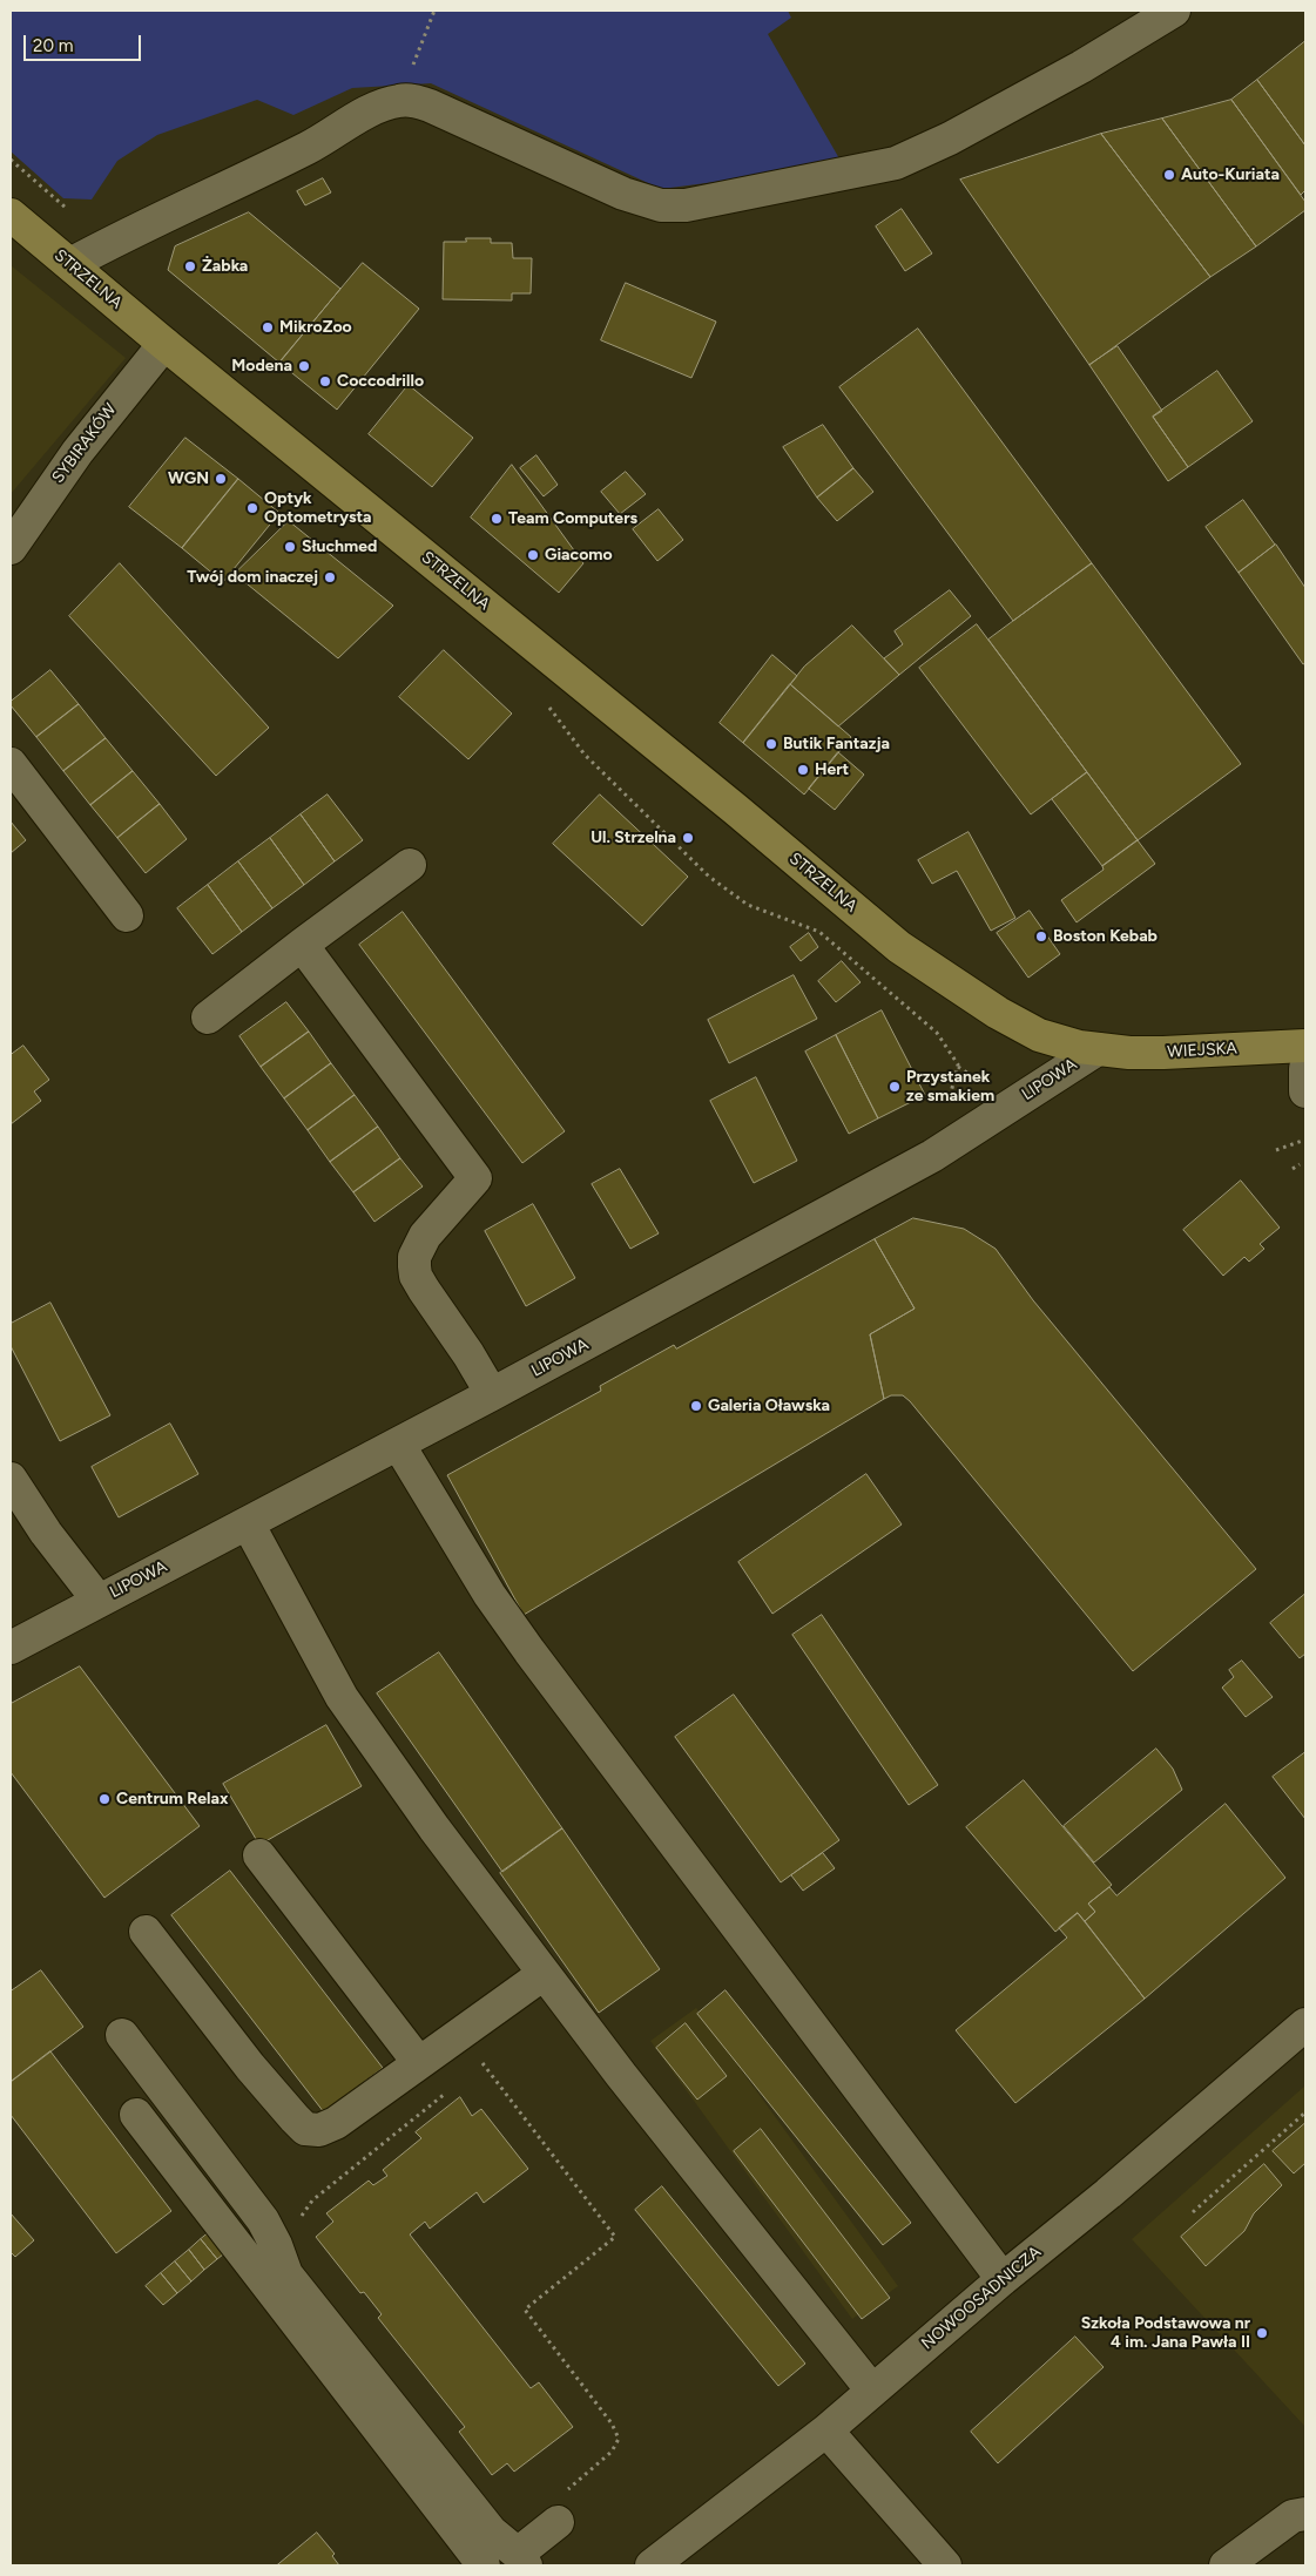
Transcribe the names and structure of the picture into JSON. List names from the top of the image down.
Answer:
{
  "streets": {
    "main road": ["STRZELNA", "WIEJSKA"],
    "street": ["SYBIRAKÓW", "LIPOWA", "NOWOOSADNICZA"]
  },
  "crossings": [
    ["STRZELNA", "SYBIRAKÓW"],
    ["STRZELNA", "WIEJSKA"],
    ["STRZELNA", "LIPOWA"],
    ["WIEJSKA", "LIPOWA"]
  ],
  "places": [
    "Auto-Kuriata",
    "Żabka",
    "MikroZoo",
    "Modena",
    "Coccodrillo",
    "WGN",
    "Optyk Optometrysta",
    "Team Computers",
    "Słuchmed",
    "Giacomo",
    "Twój dom inaczej",
    "Butik Fantazja",
    "Hert",
    "Ul. Strzelna",
    "Boston Kebab",
    "Przystanek ze smakiem",
    "Galeria Oławska",
    "Centrum Relax",
    "Szkoła Podstawowa nr 4 im. Jana Pawła II"
  ],
  "scale_bar": "20 m"
}
